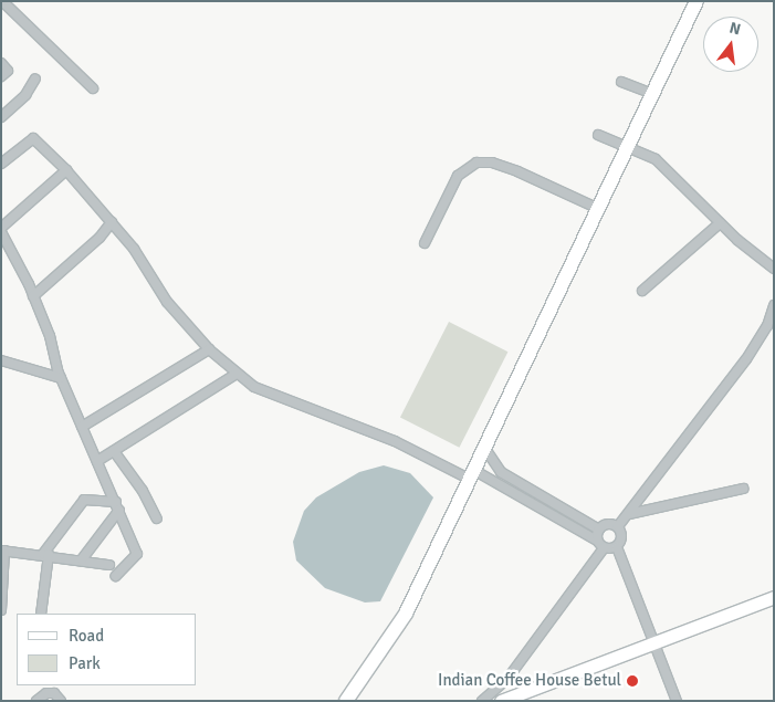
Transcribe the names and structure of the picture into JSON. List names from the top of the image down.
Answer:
{
  "places": ["Indian Coffee House Betul"],
  "legend": ["Road", "Park"],
  "north": "top"
}
